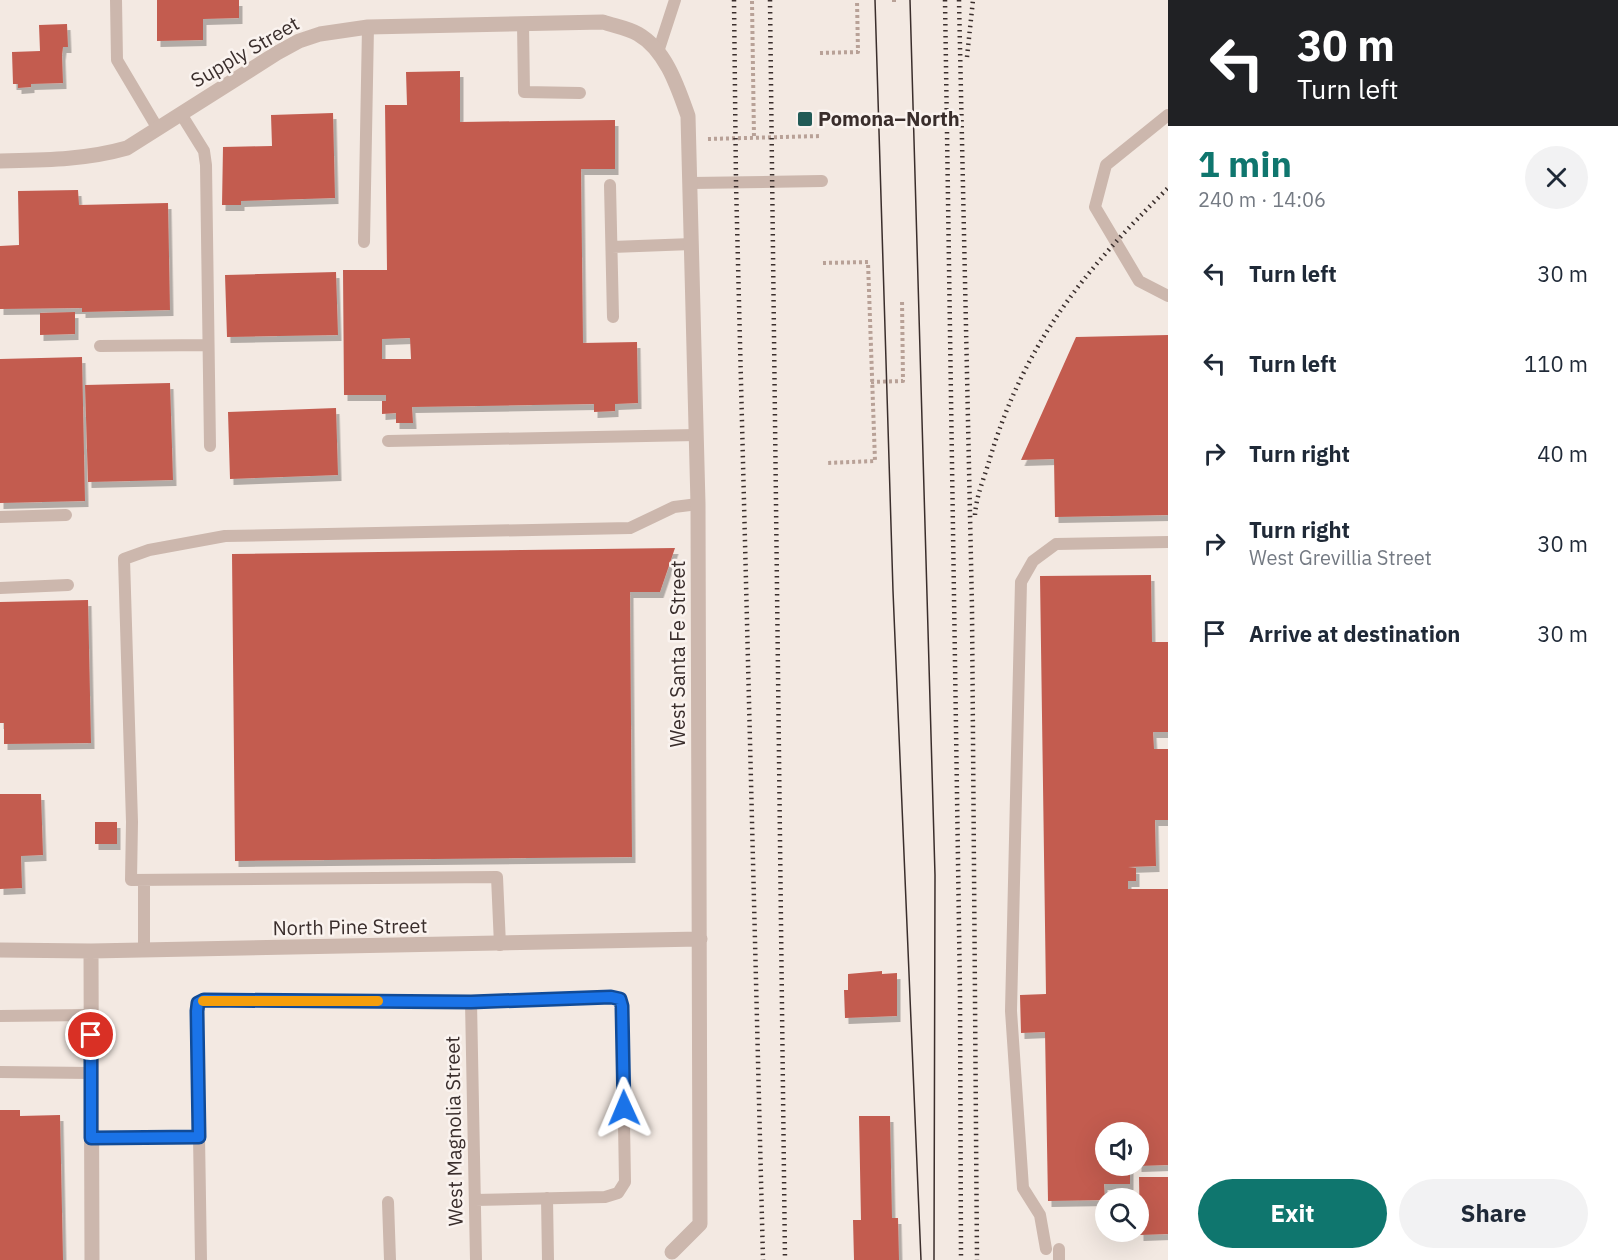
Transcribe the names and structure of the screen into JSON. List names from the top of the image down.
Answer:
{
  "streets": {
    "street": ["Supply Street", "West Santa Fe Street", "North Pine Street"],
    "lane": ["West Magnolia Street"]
  },
  "crossings": [
    ["Supply Street", "West Santa Fe Street"],
    ["West Santa Fe Street", "North Pine Street"]
  ],
  "places": {
    "transit": ["Pomona–North"]
  },
  "page": {
    "turn": ["30 m", "Turn left"],
    "heading": ["1 min", "240 m · 14:06"],
    "list": [
      {
        "name": "Turn left",
        "value": "30 m"
      },
      {
        "name": "Turn left",
        "value": "110 m"
      },
      {
        "name": "Turn right",
        "value": "40 m"
      },
      {
        "name": "Turn right",
        "note": "West Grevillia Street",
        "value": "30 m"
      },
      {
        "name": "Arrive at destination",
        "value": "30 m"
      }
    ],
    "buttons": ["Exit", "Share"]
  }
}
